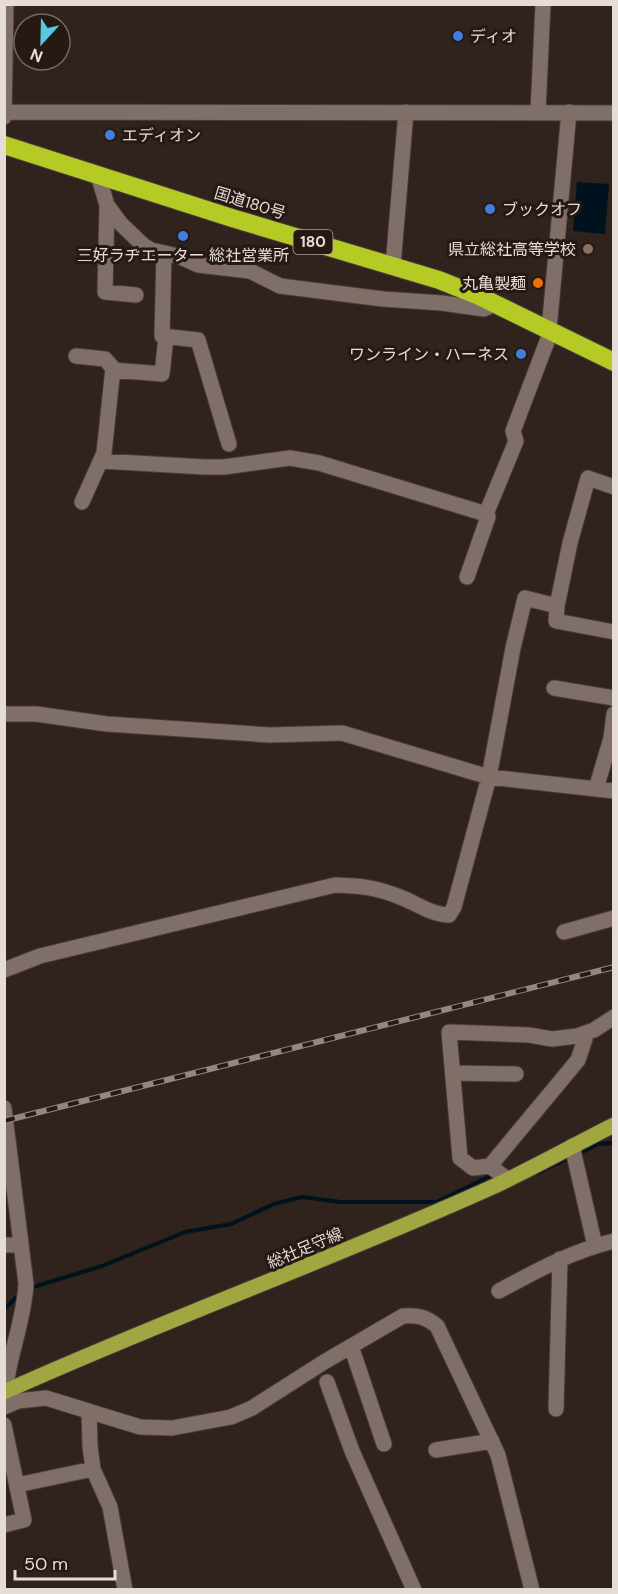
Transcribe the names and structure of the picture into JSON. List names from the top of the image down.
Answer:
{
  "streets": {
    "highway": ["国道180号", "180"],
    "main road": ["総社足守線"]
  },
  "places": [
    "ディオ",
    "エディオン",
    "ブックオフ",
    "三好ラヂエーター 総社営業所",
    "県立総社高等学校",
    "丸亀製麺",
    "ワンライン・ハーネス"
  ],
  "scale_bar": "50 m",
  "north": "bottom"
}
